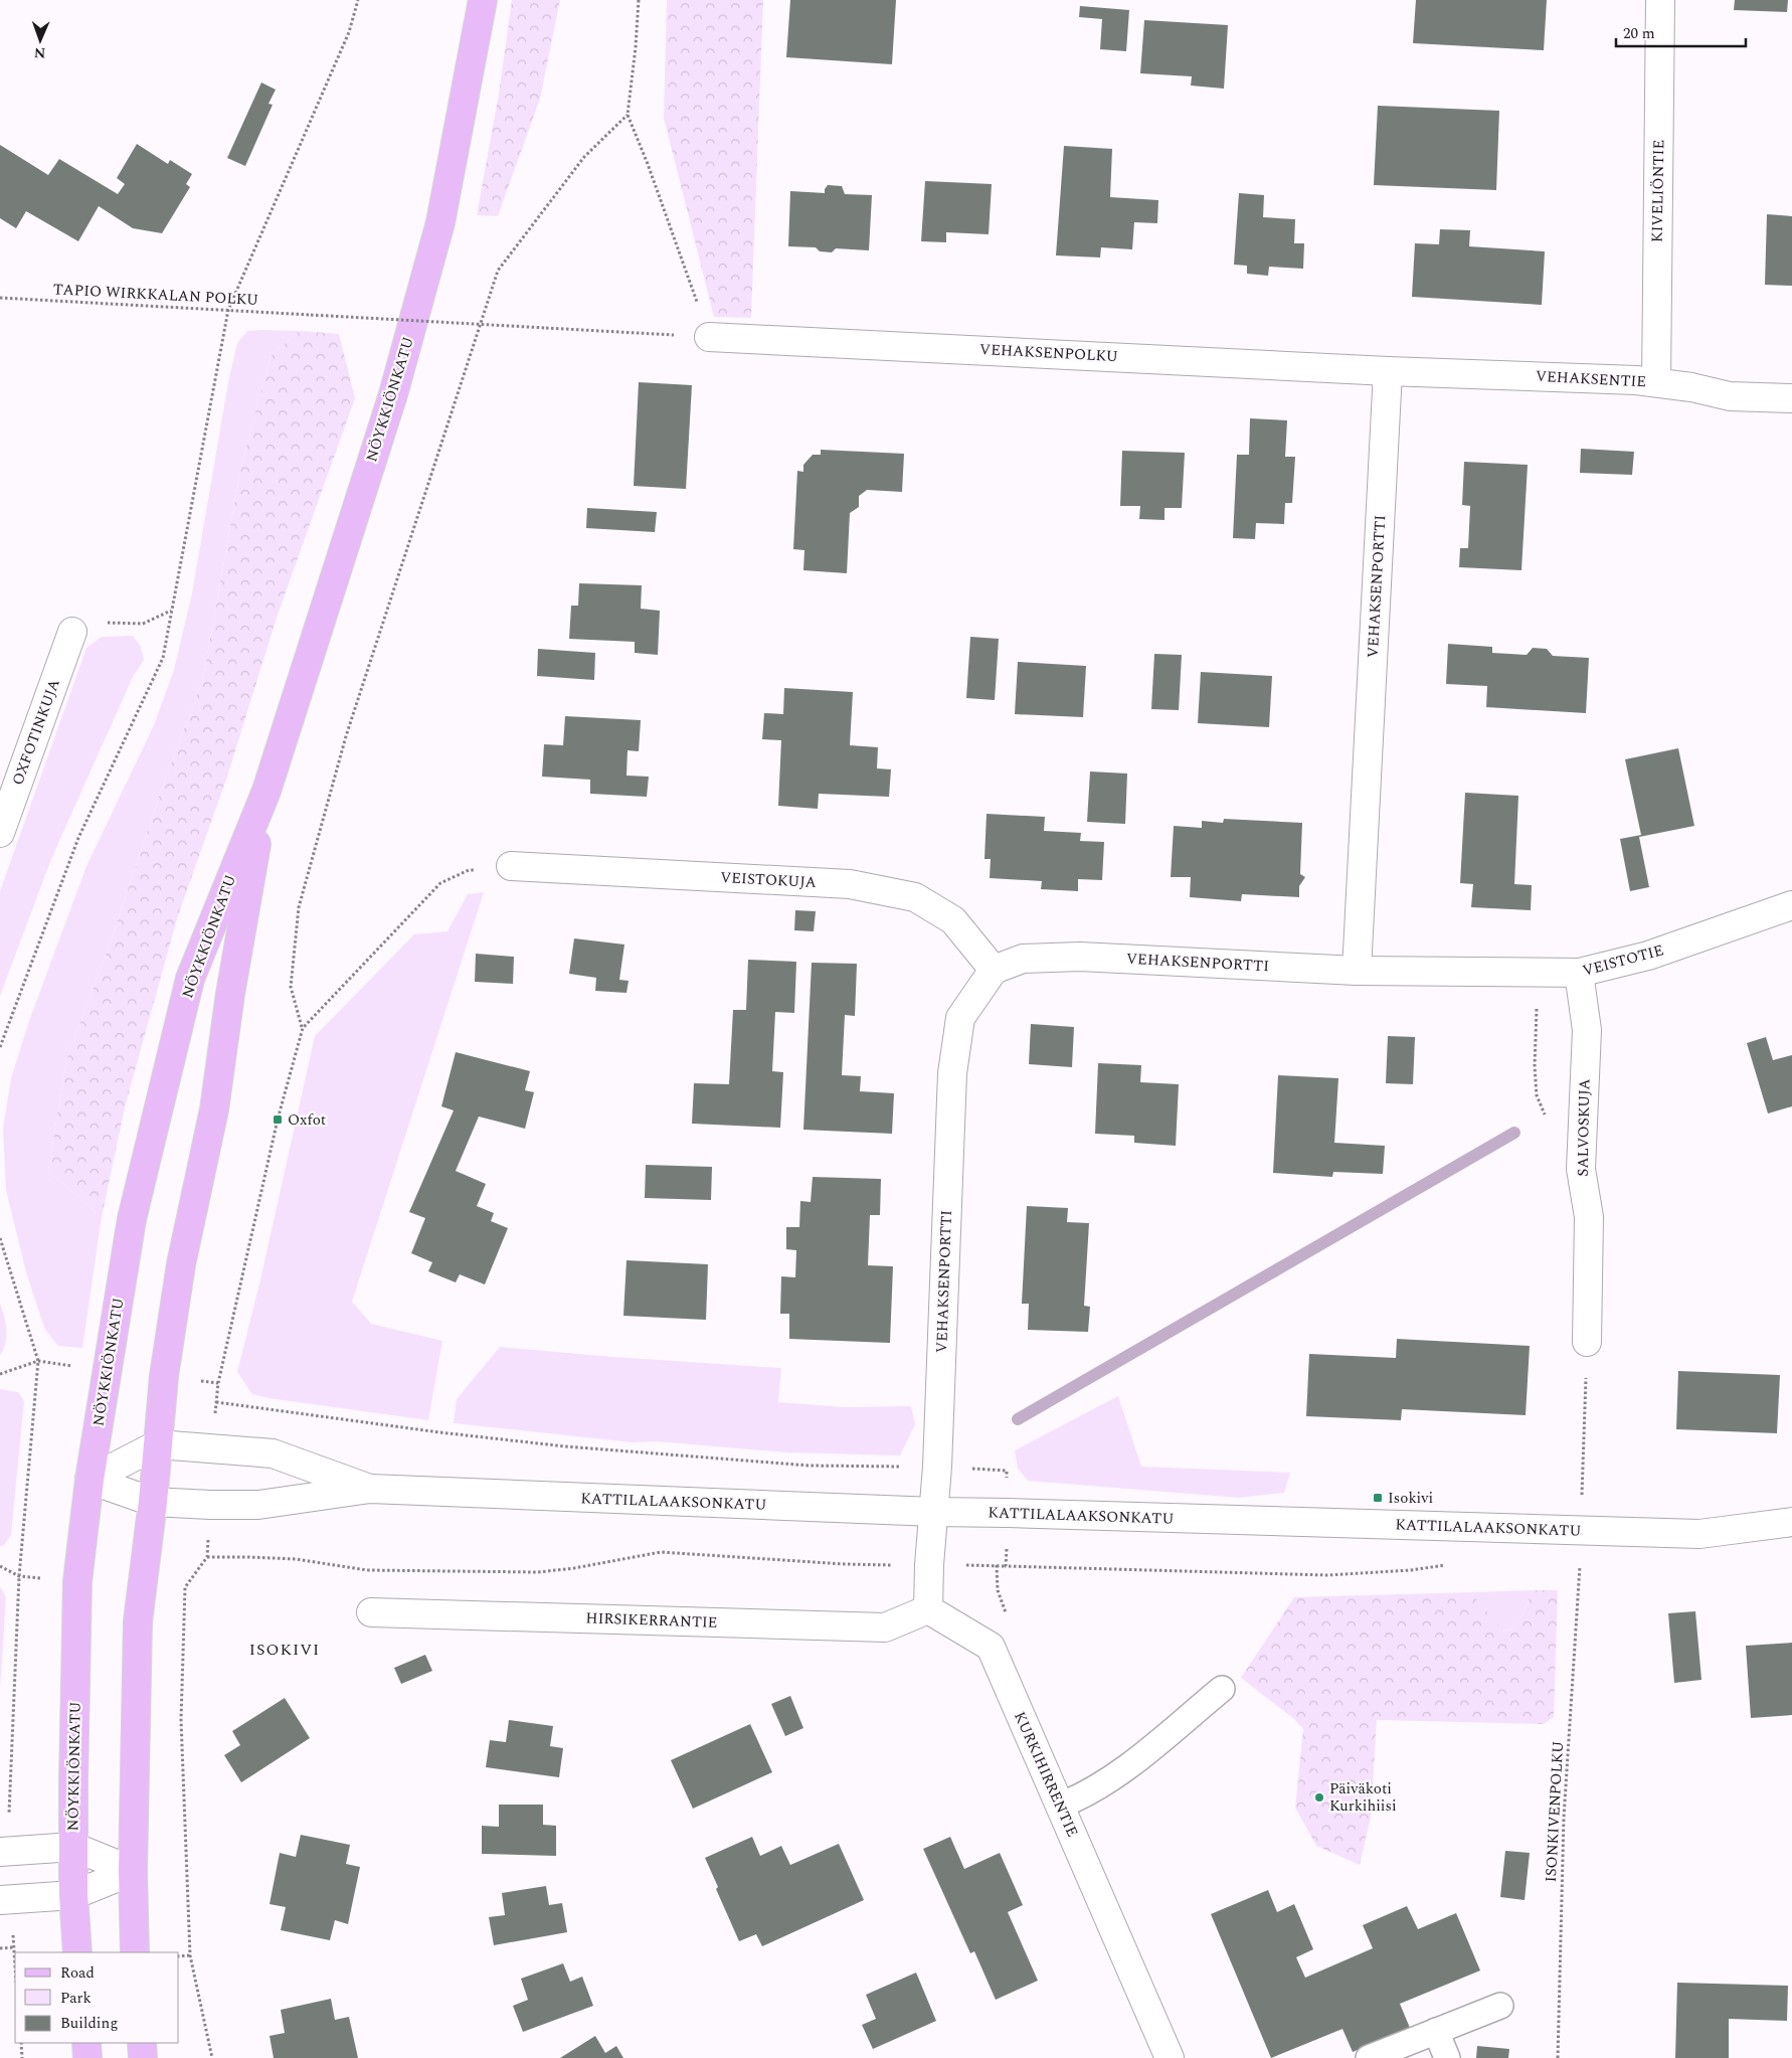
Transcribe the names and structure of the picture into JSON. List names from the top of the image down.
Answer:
{
  "streets": {
    "main road": ["NÖYKKIÖNKATU"],
    "street": [
      "KIVELIÖNTIE",
      "VEHAKSENPOLKU",
      "VEHAKSENTIE",
      "VEHAKSENPORTTI",
      "OXFOTINKUJA",
      "VEISTOKUJA",
      "VEISTOTIE",
      "SALVOSKUJA",
      "KATTILALAAKSONKATU",
      "HIRSIKERRANTIE",
      "KURKIHIRRENTIE"
    ],
    "path": ["TAPIO WIRKKALAN POLKU", "ISONKIVENPOLKU"]
  },
  "crossings": [
    ["KIVELIÖNTIE", "VEHAKSENTIE"],
    ["TAPIO WIRKKALAN POLKU", "VEHAKSENPOLKU"],
    ["VEHAKSENPOLKU", "VEHAKSENTIE"],
    ["VEHAKSENPOLKU", "VEHAKSENPORTTI"],
    ["VEHAKSENTIE", "VEHAKSENPORTTI"],
    ["NÖYKKIÖNKATU", "KATTILALAAKSONKATU"],
    ["VEHAKSENPORTTI", "VEISTOKUJA"],
    ["VEHAKSENPORTTI", "VEISTOTIE"],
    ["VEHAKSENPORTTI", "KATTILALAAKSONKATU"],
    ["VEISTOTIE", "SALVOSKUJA"],
    ["HIRSIKERRANTIE", "KURKIHIRRENTIE"]
  ],
  "districts": ["ISOKIVI"],
  "places": {
    "transit": ["Oxfot", "Isokivi"],
    "other": ["Päiväkoti Kurkihiisi"]
  },
  "legend": ["Road", "Park", "Building"],
  "scale_bar": "20 m",
  "north": "bottom"
}
